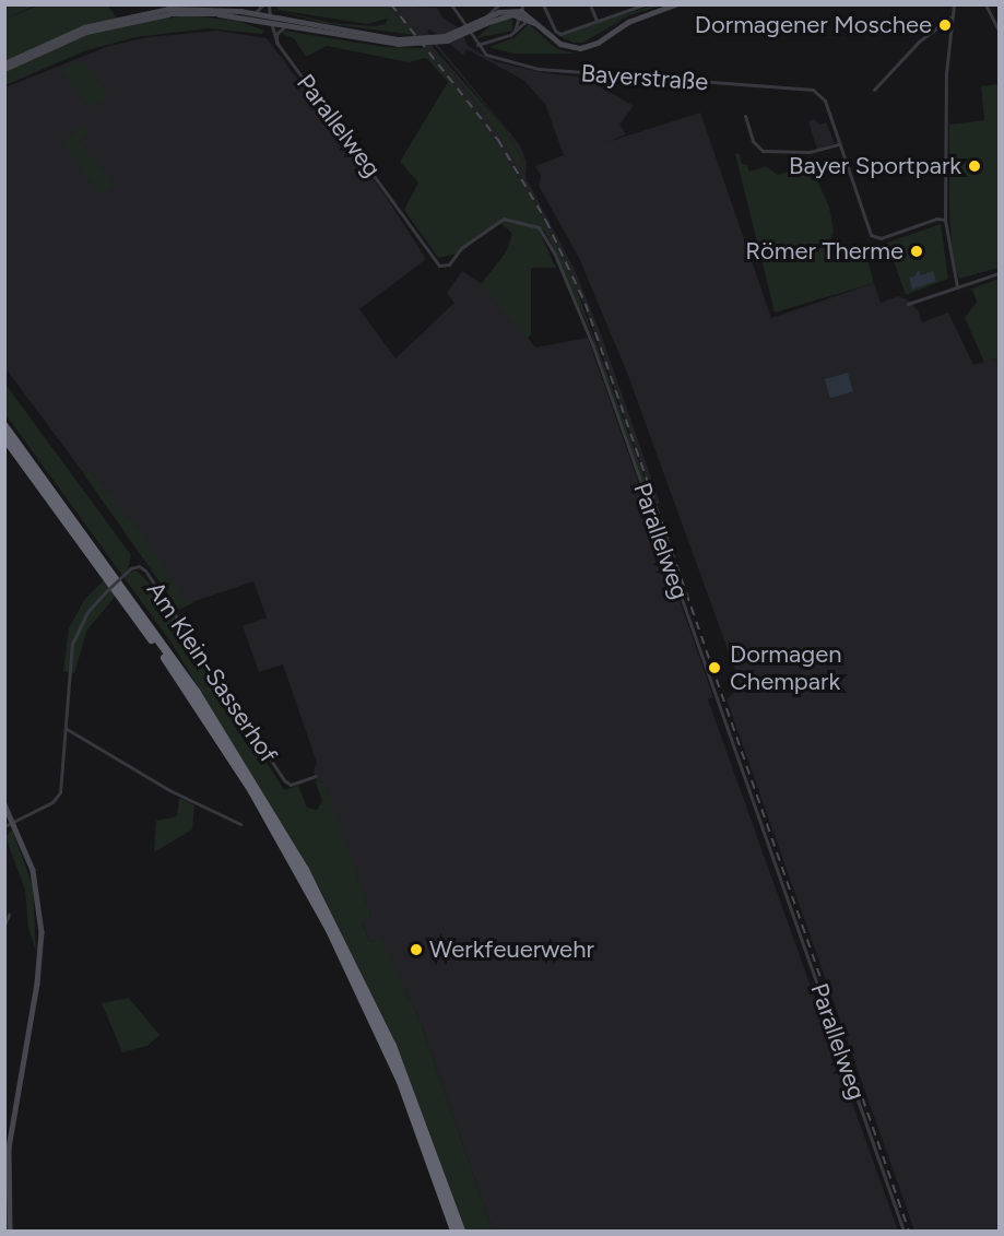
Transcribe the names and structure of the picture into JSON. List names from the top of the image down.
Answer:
{
  "streets": {
    "street": ["Bayerstraße", "Parallelweg", "Am Klein-Sasserhof"]
  },
  "places": [
    "Dormagener Moschee",
    "Bayer Sportpark",
    "Römer Therme",
    "Dormagen Chempark",
    "Werkfeuerwehr"
  ]
}
